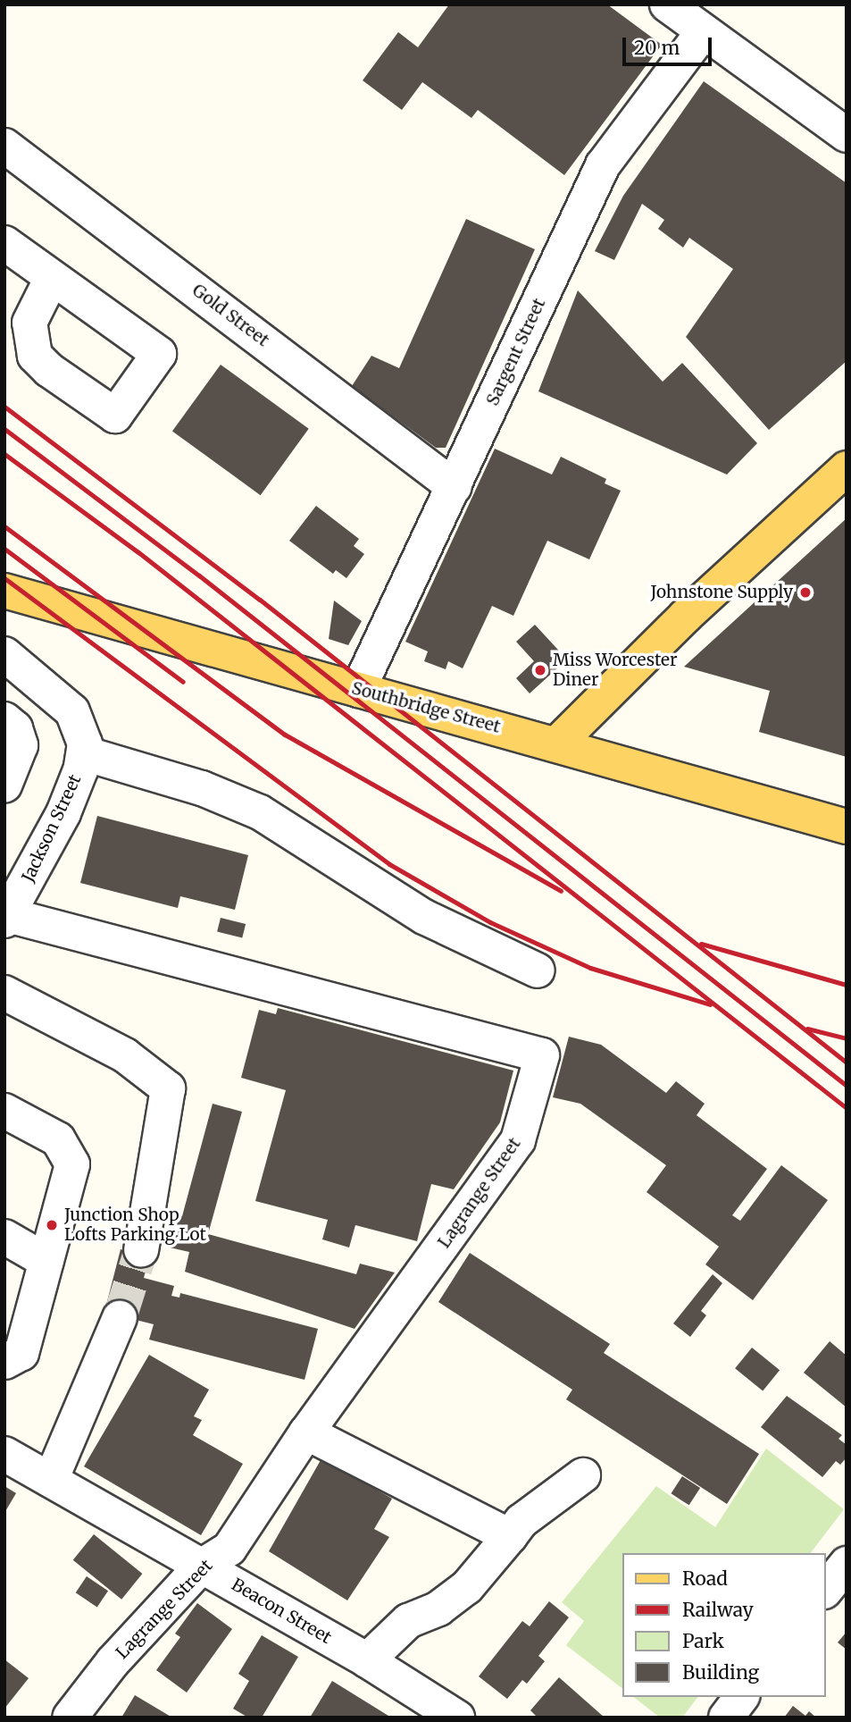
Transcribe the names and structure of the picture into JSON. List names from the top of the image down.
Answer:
{
  "streets": {
    "main road": ["Southbridge Street"],
    "street": [
      "Gold Street",
      "Sargent Street",
      "Jackson Street",
      "Lagrange Street",
      "Beacon Street"
    ]
  },
  "crossings": [
    ["Gold Street", "Sargent Street"],
    ["Sargent Street", "Southbridge Street"],
    ["Jackson Street", "Lagrange Street"],
    ["Lagrange Street", "Beacon Street"]
  ],
  "places": ["Johnstone Supply", "Miss Worcester Diner", "Junction Shop Lofts Parking Lot"],
  "legend": [
    "Road",
    "Railway",
    "Park",
    "Building"
  ],
  "scale_bar": "20 m"
}
